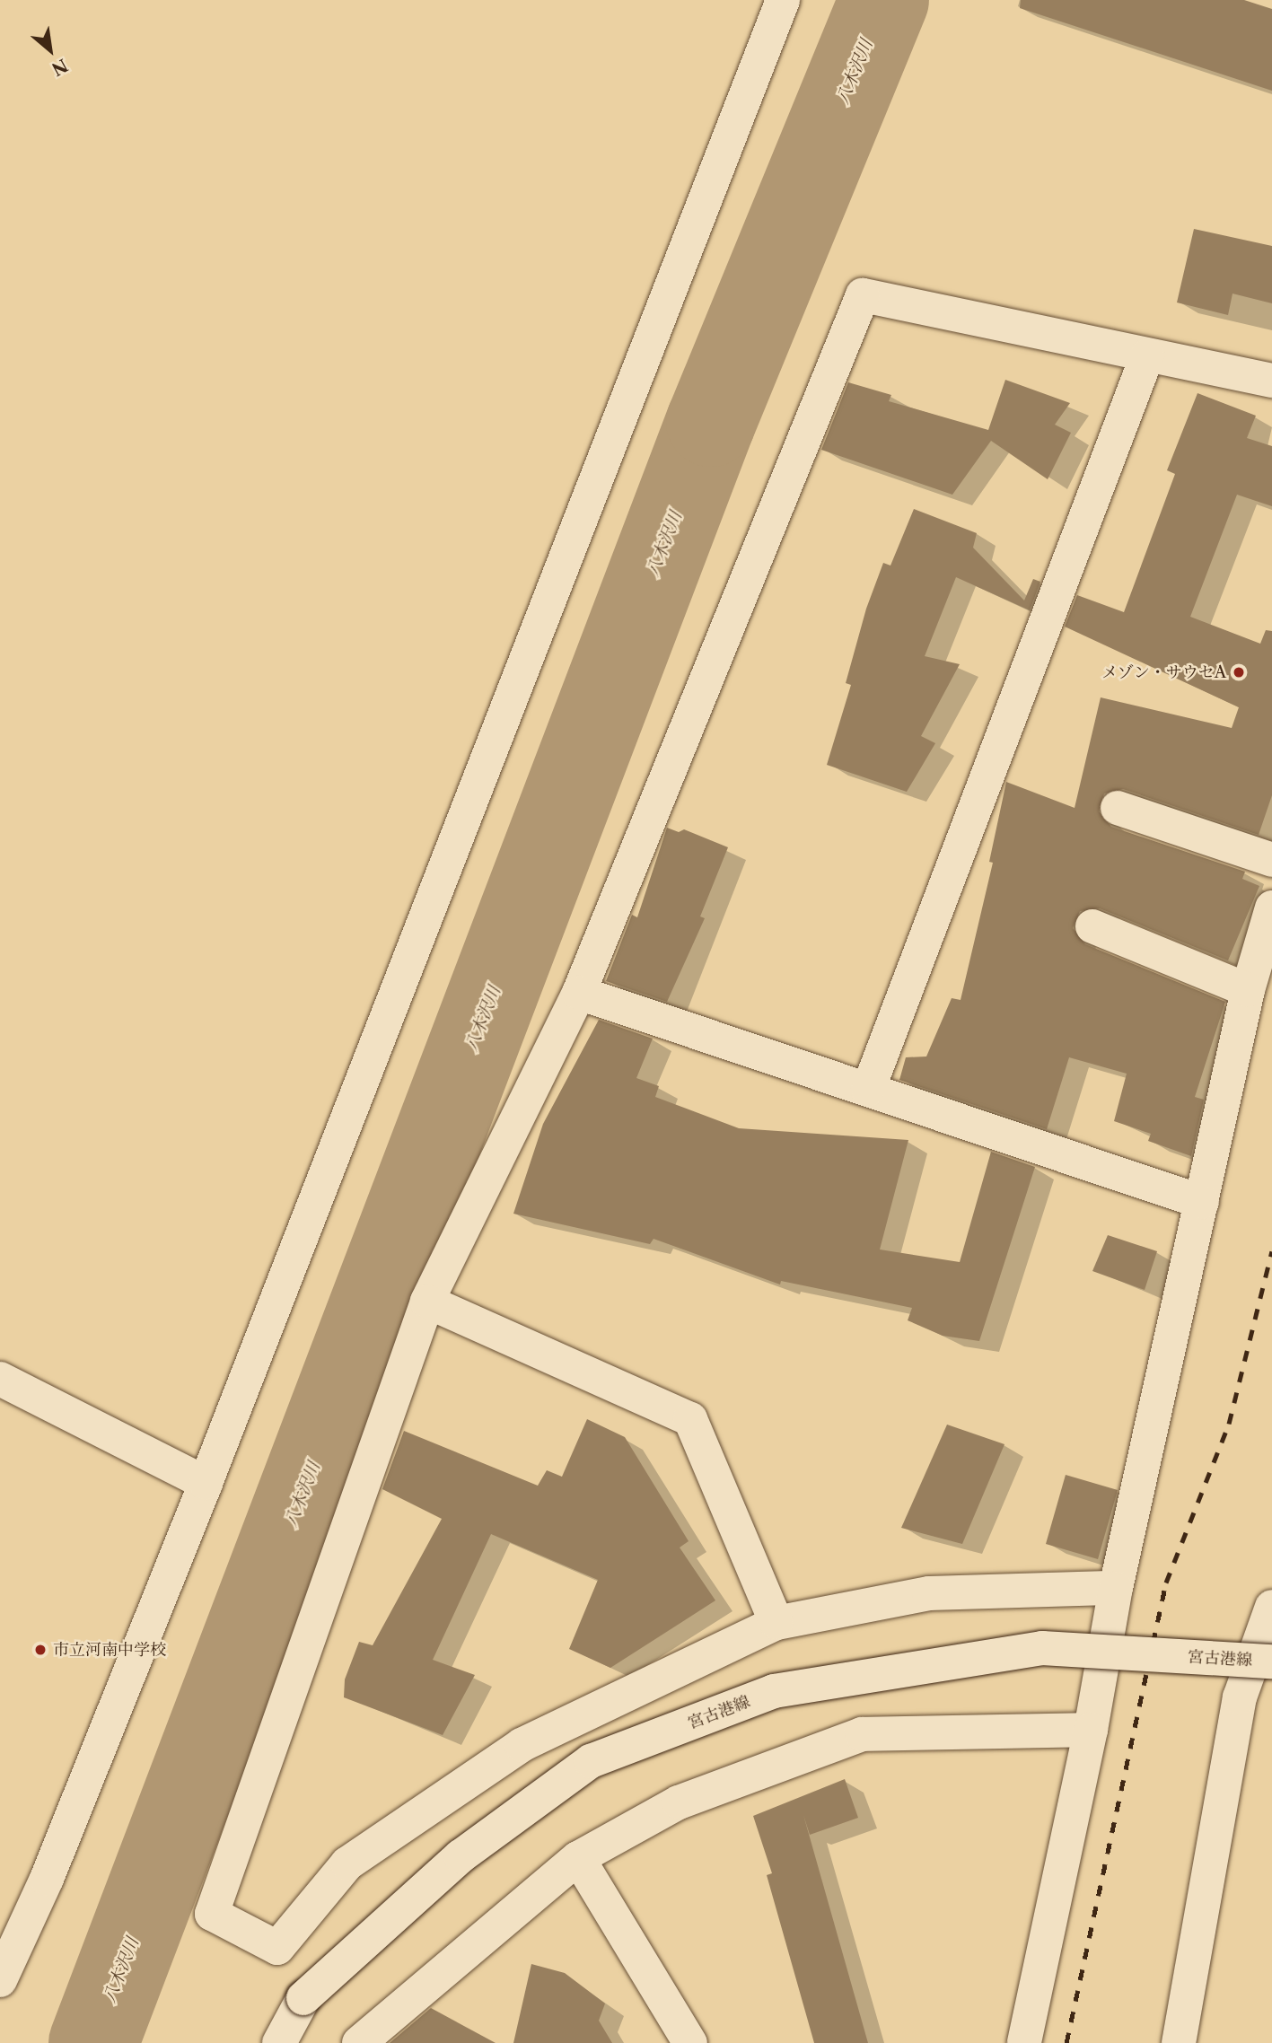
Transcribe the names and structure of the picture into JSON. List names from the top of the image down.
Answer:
{
  "streets": {
    "street": ["宮古港線"]
  },
  "water": ["八木沢川"],
  "places": ["メゾン・サウセA", "市立河南中学校"],
  "north": "bottom right"
}
